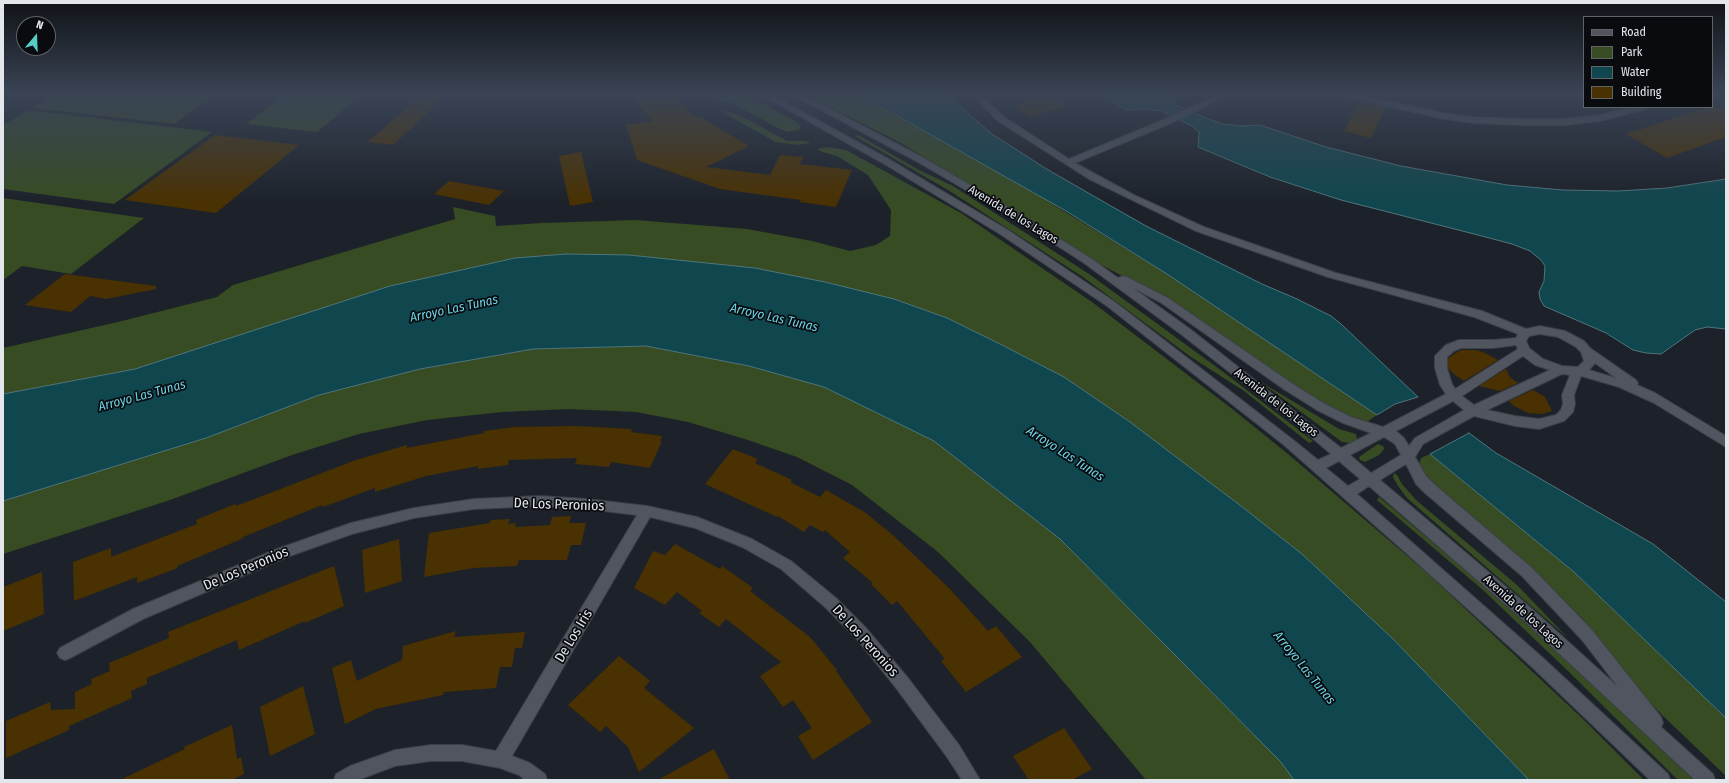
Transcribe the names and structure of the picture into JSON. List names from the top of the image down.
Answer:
{
  "streets": {
    "street": ["Avenida de los Lagos", "De Los Peronios", "De Los Iris"]
  },
  "crossings": [
    ["De Los Peronios", "De Los Iris"]
  ],
  "water": ["Arroyo Las Tunas"],
  "legend": [
    "Road",
    "Park",
    "Water",
    "Building"
  ],
  "north": "top"
}
